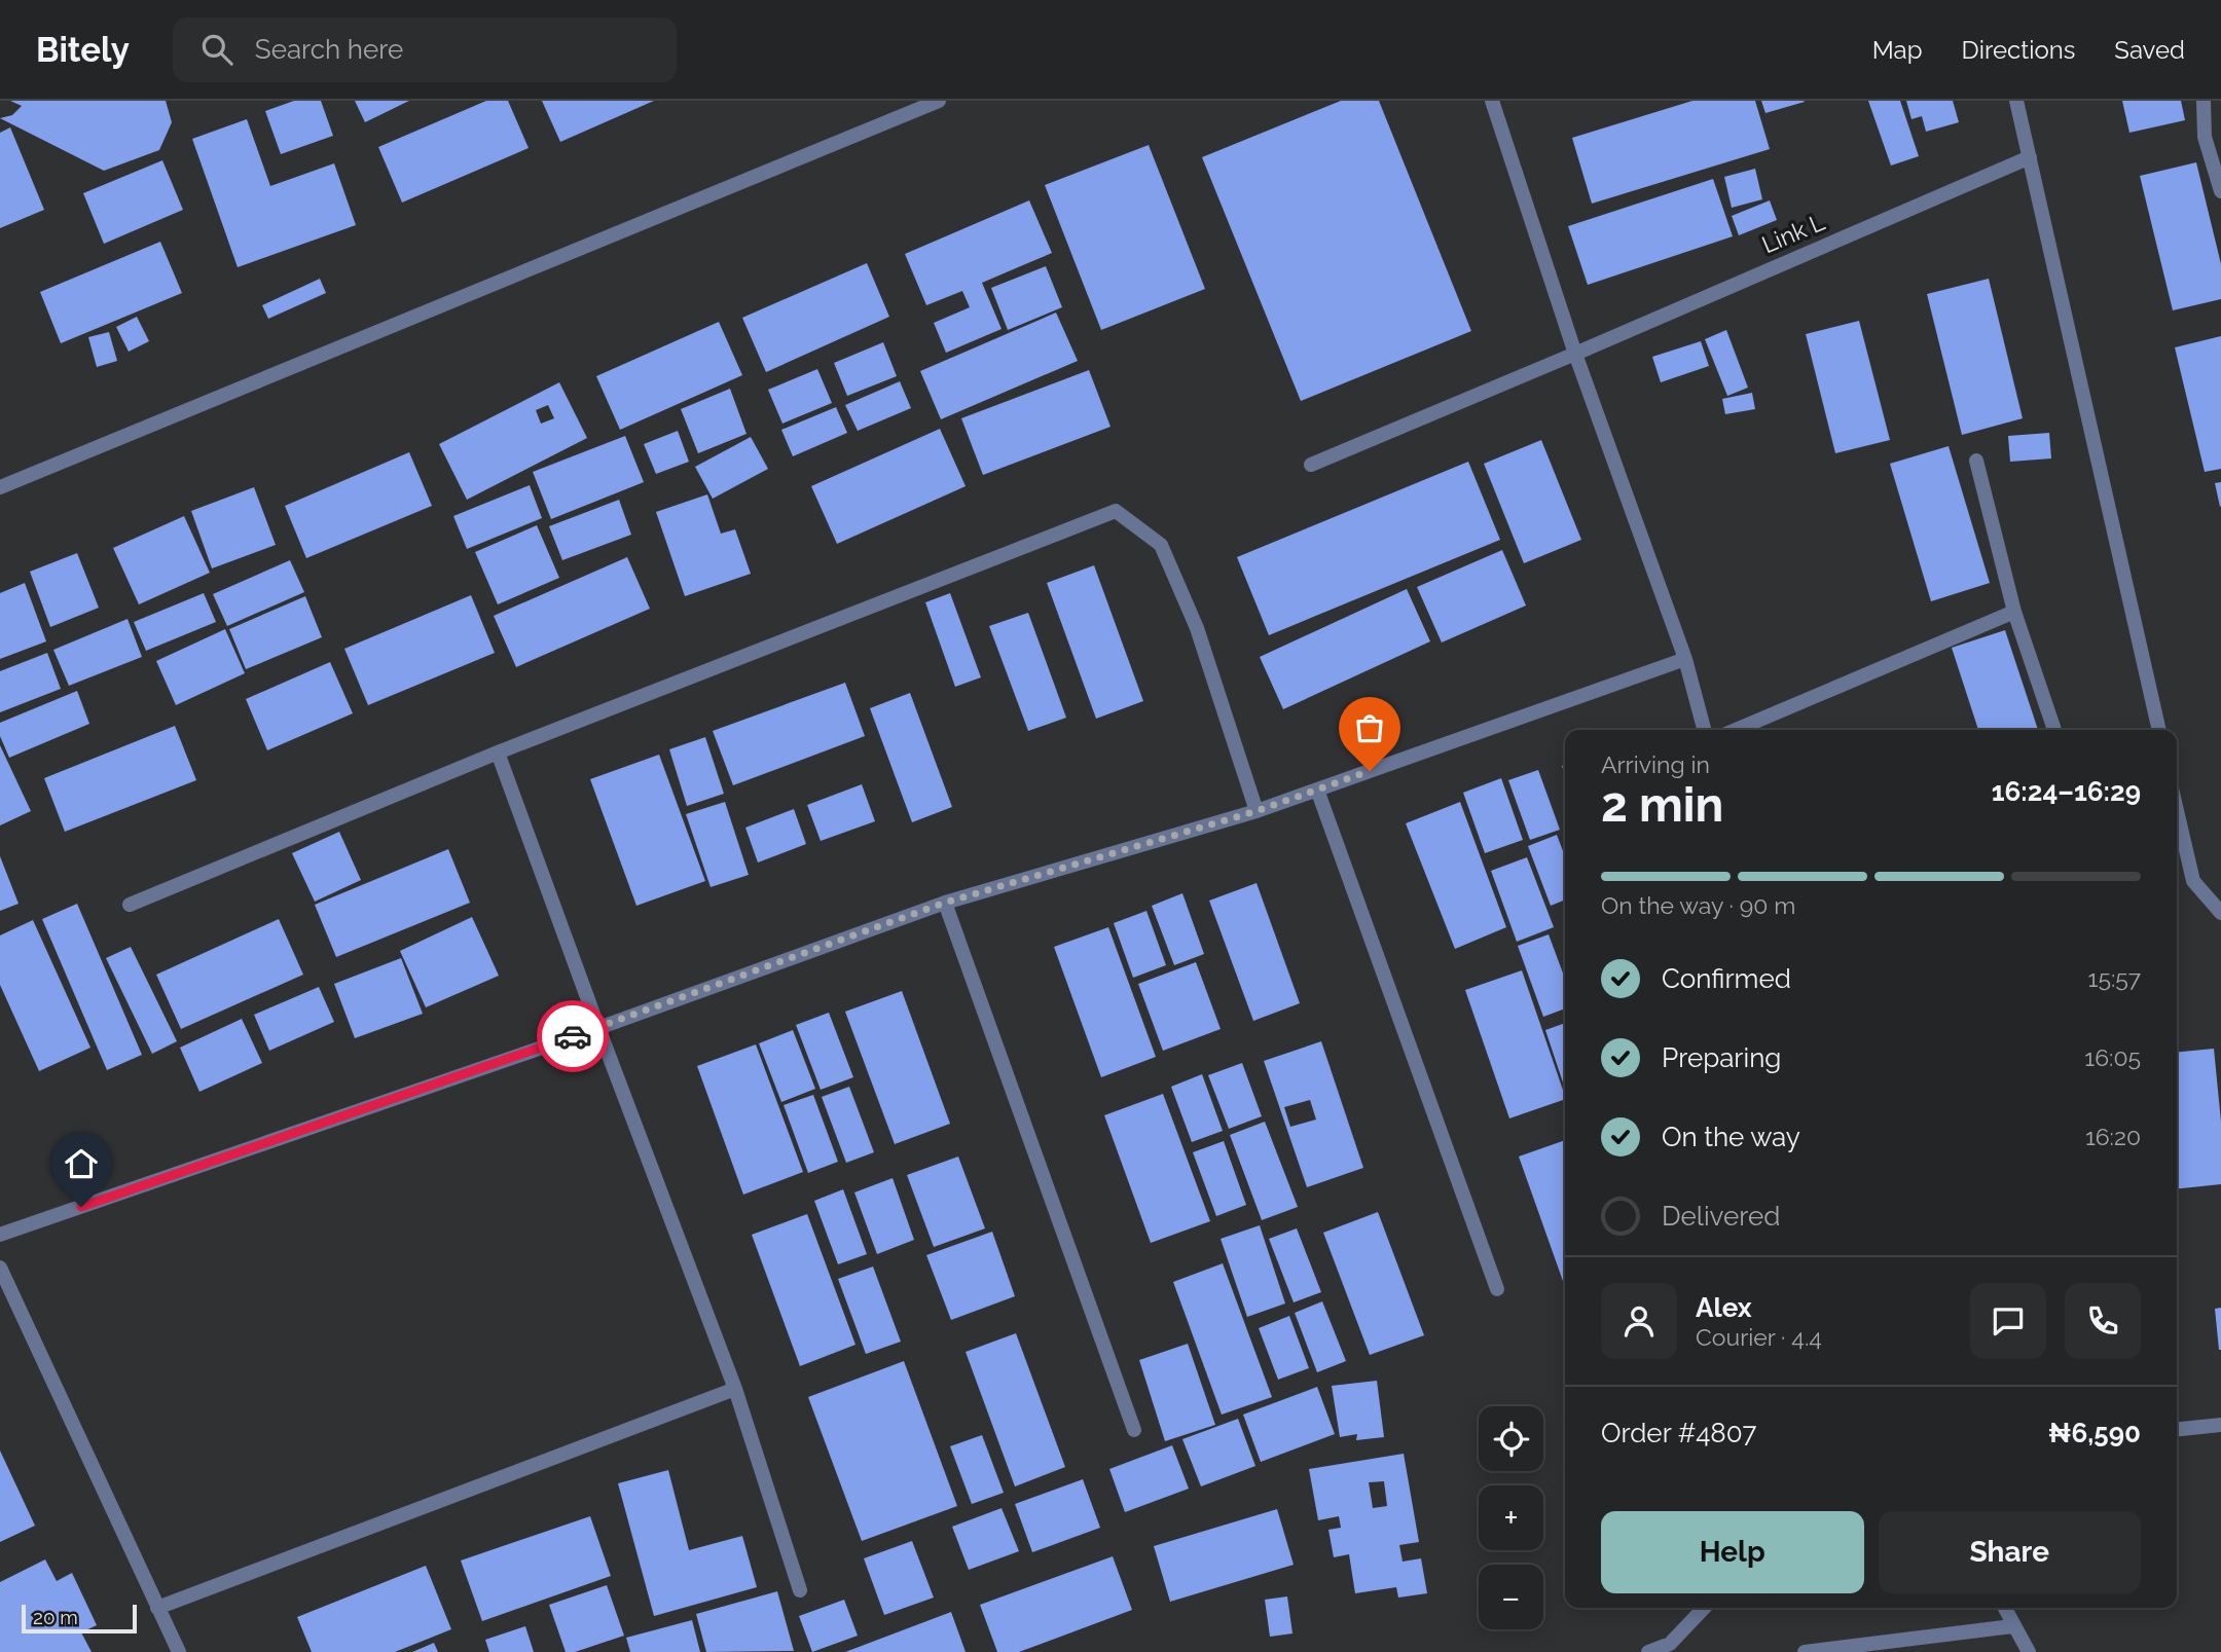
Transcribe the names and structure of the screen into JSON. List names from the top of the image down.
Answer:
{
  "streets": {
    "street": ["Link L"]
  },
  "scale_bar": "20 m",
  "page": {
    "header": "Bitely",
    "search": "Search here",
    "nav": ["Map", "Directions", "Saved"],
    "heading": ["2 min", "Arriving in", "16:24–16:29"],
    "panel": [
      "Alex",
      "Courier · 4.4",
      "Order #4807",
      "₦6,590"
    ],
    "bar": "On the way · 90 m",
    "list": [
      ["Confirmed", "15:57"],
      ["Preparing", "16:05"],
      ["On the way", "16:20"],
      "Delivered"
    ],
    "map_buttons": ["+", "−"],
    "buttons": ["Help", "Share"],
    "scale": "20 m"
  }
}
